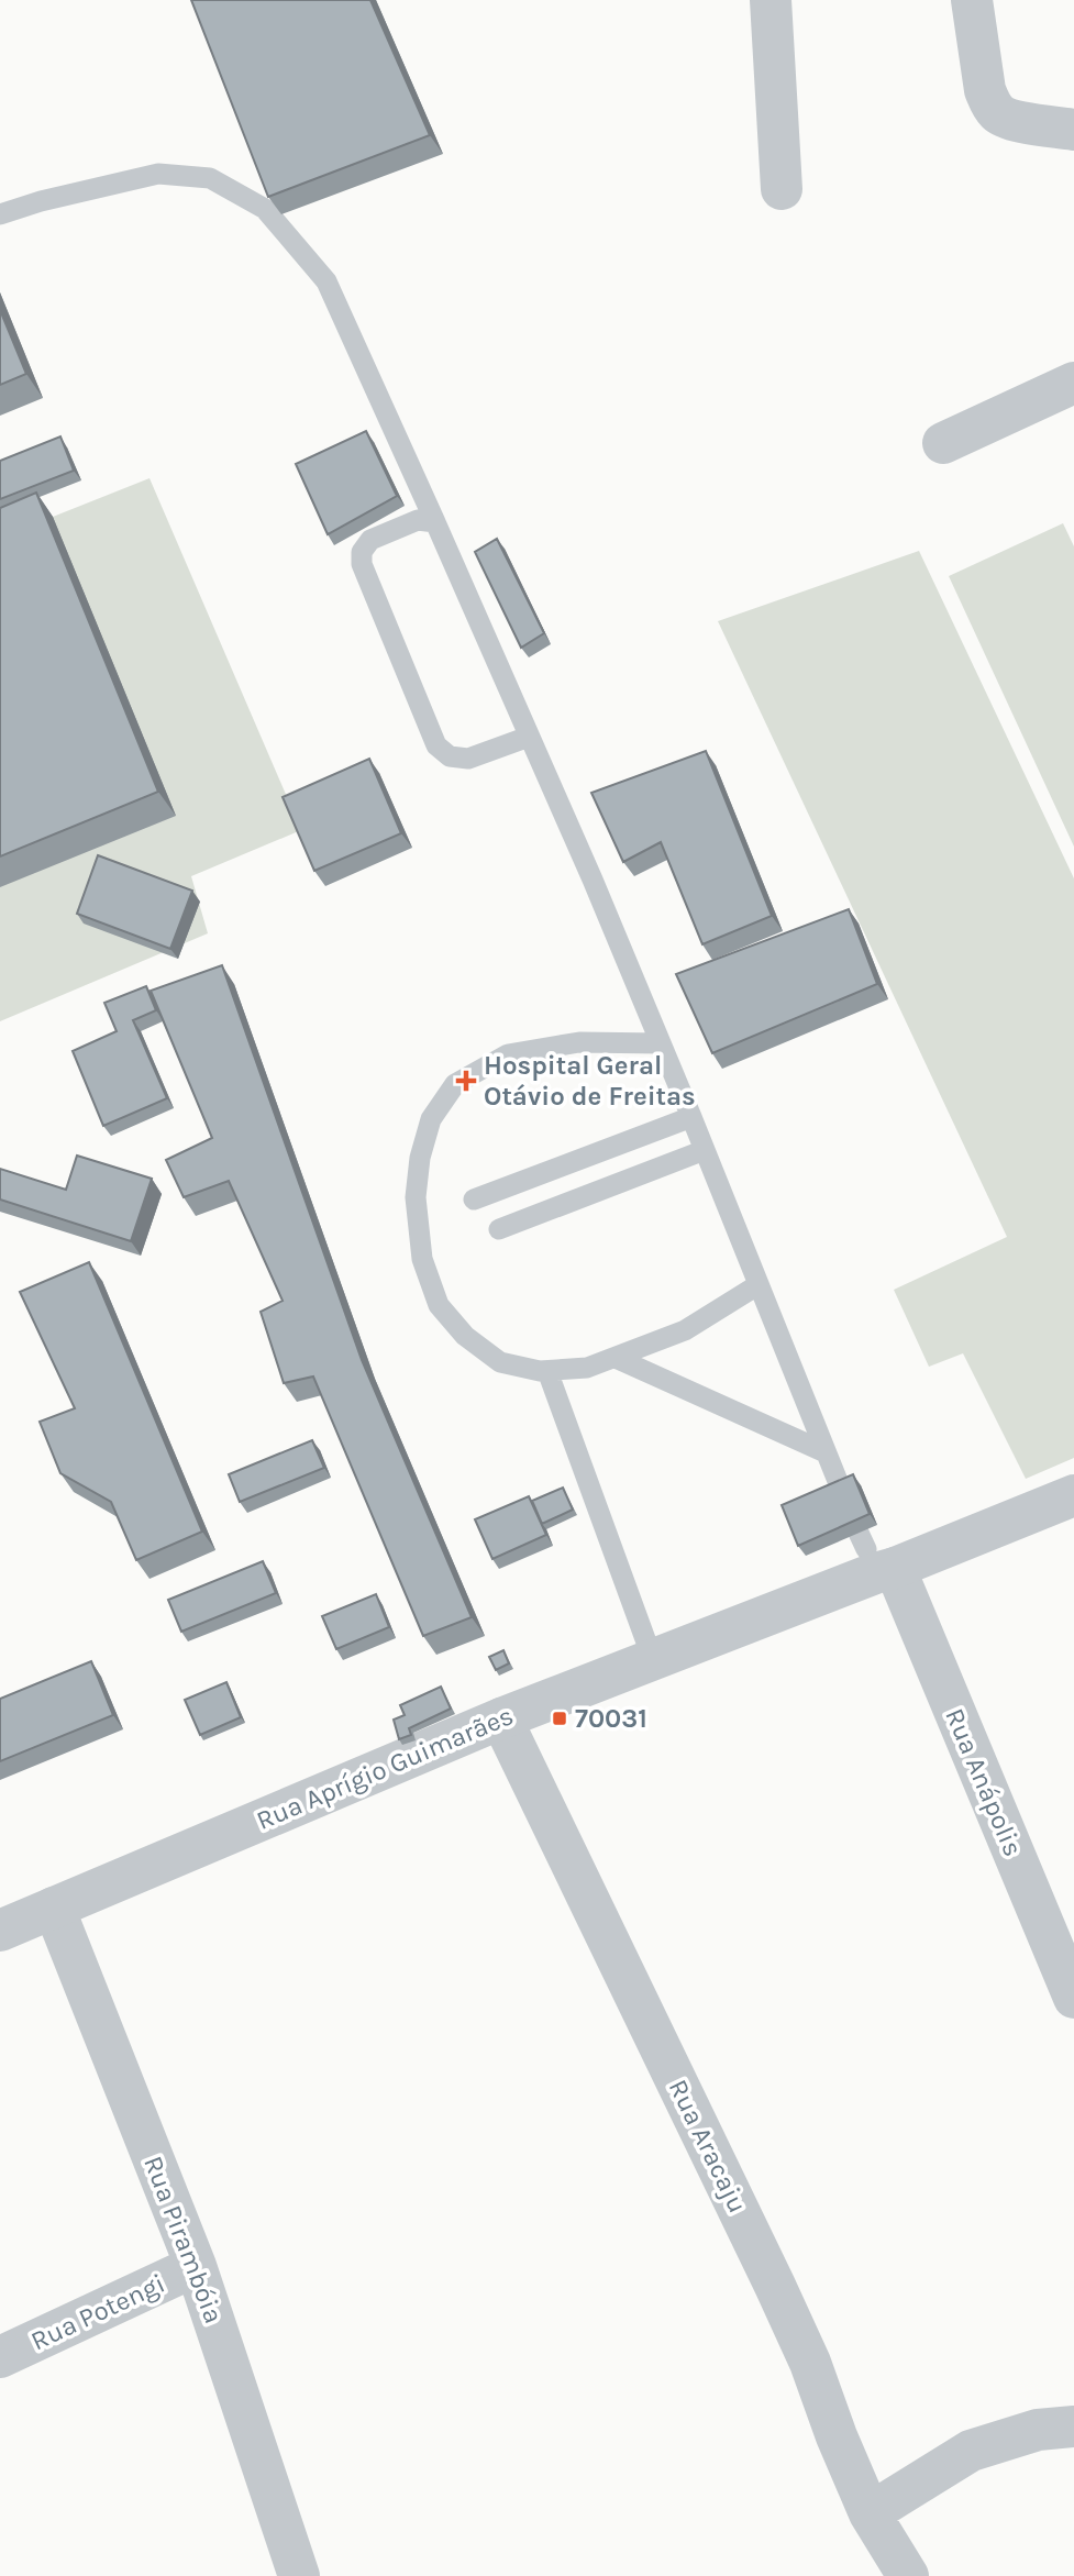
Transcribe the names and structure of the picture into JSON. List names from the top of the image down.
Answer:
{
  "streets": {
    "street": [
      "Rua Aprígio Guimarães",
      "Rua Anápolis",
      "Rua Aracaju",
      "Rua Pirambóia",
      "Rua Potengi"
    ]
  },
  "crossings": [
    ["Rua Aprígio Guimarães", "Rua Anápolis"],
    ["Rua Aprígio Guimarães", "Rua Aracaju"],
    ["Rua Aprígio Guimarães", "Rua Pirambóia"],
    ["Rua Pirambóia", "Rua Potengi"]
  ],
  "places": {
    "health": ["Hospital Geral Otávio de Freitas"],
    "transit": ["70031"]
  }
}
